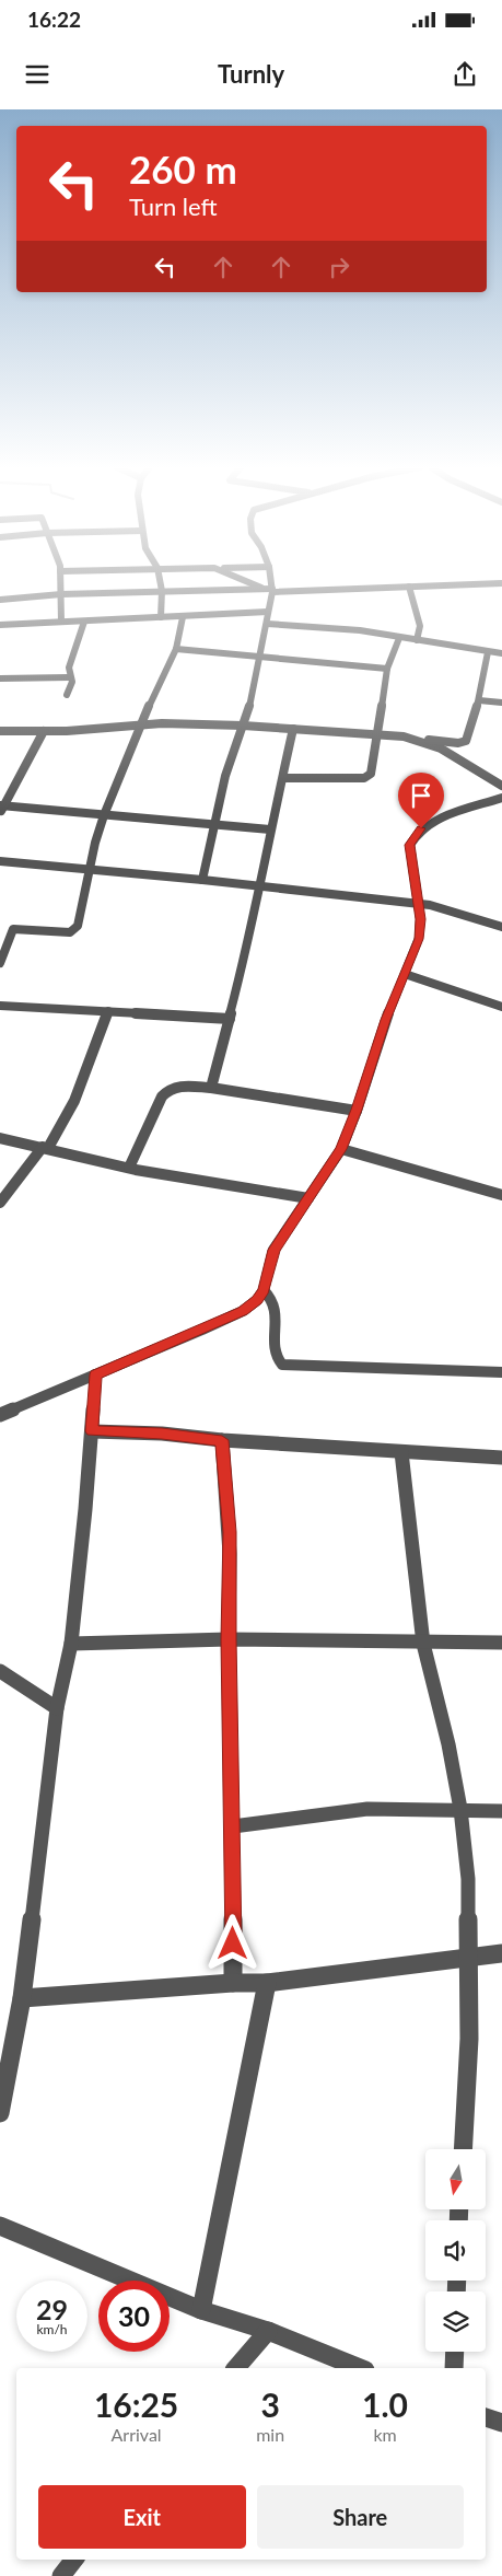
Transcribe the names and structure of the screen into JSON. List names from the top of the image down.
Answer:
{
  "north": "bottom",
  "page": {
    "status": "16:22",
    "header": "Turnly",
    "turn": ["260 m", "Turn left"],
    "speed": "29 km/h",
    "limit": "30",
    "eta": [
      "16:25",
      "Arrival",
      "3",
      "min",
      "1.0",
      "km"
    ],
    "buttons": ["Exit", "Share"]
  }
}
